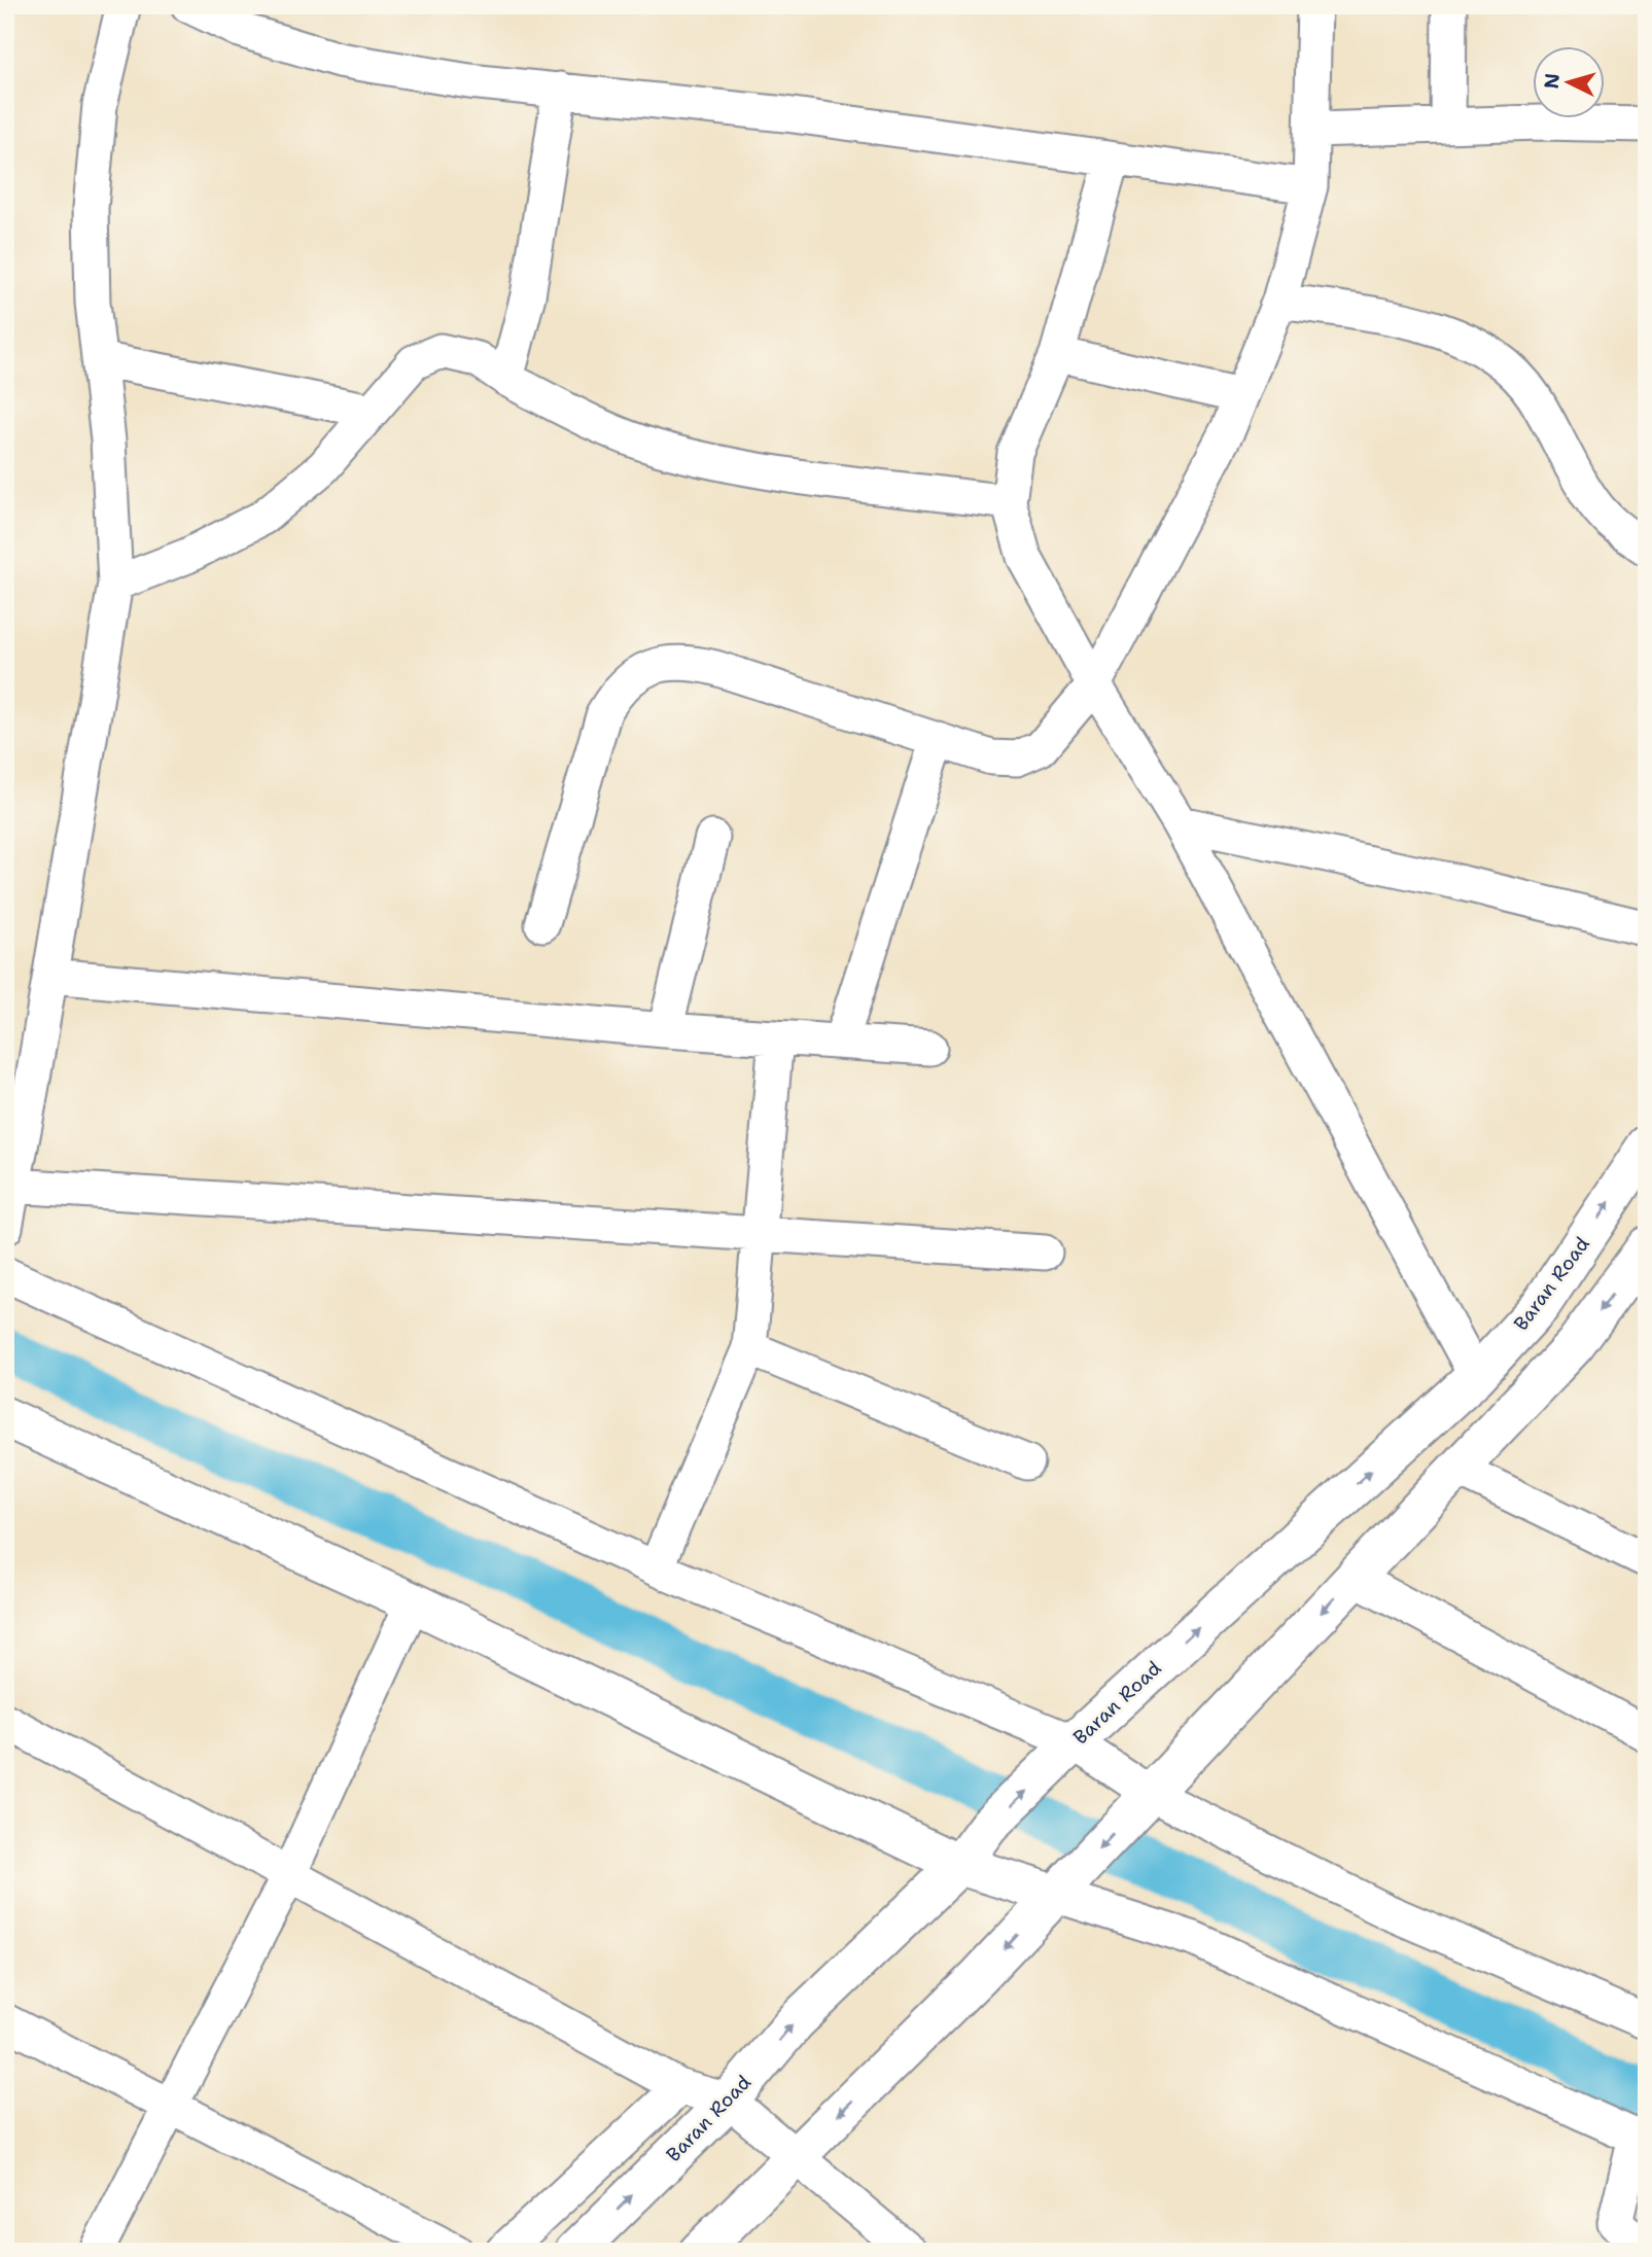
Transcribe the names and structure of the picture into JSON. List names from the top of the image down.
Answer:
{
  "streets": {
    "main road": ["Baran Road"]
  },
  "north": "left"
}
